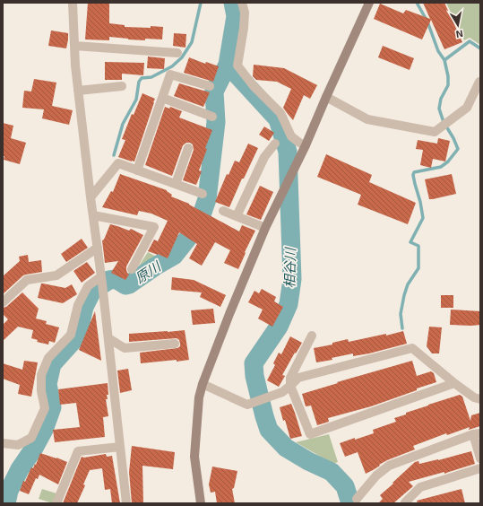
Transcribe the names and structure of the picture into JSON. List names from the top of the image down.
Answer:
{
  "water": ["相谷川", "原川"],
  "north": "bottom"
}
